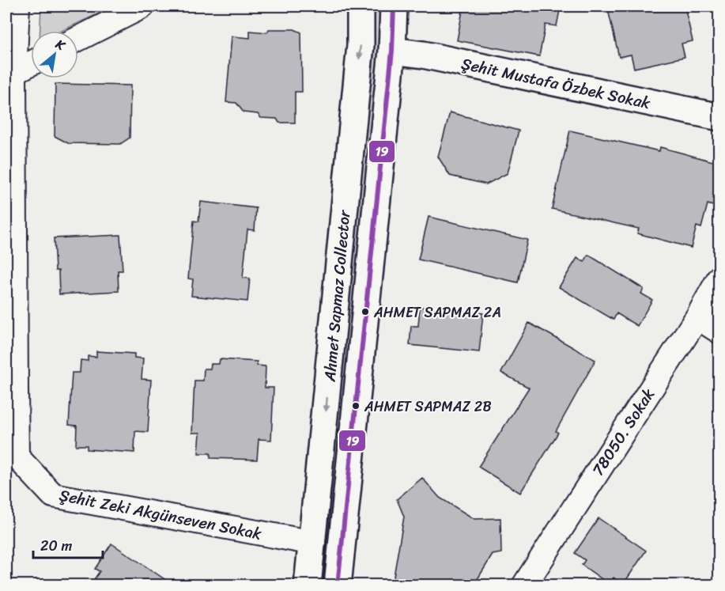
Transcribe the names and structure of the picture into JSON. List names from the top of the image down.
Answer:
{
  "streets": {
    "main road": ["Şehit Mustafa Özbek Sokak", "Ahmet Sapmaz Collector"],
    "street": ["78050. Sokak", "Şehit Zeki Akgünseven Sokak"]
  },
  "crossings": [
    ["Şehit Mustafa Özbek Sokak", "Ahmet Sapmaz Collector"],
    ["Ahmet Sapmaz Collector", "Şehit Zeki Akgünseven Sokak"]
  ],
  "places": ["AHMET SAPMAZ 2A", "AHMET SAPMAZ 2B"],
  "lines": ["transit line 19"],
  "scale_bar": "20 m",
  "north": "top right"
}
